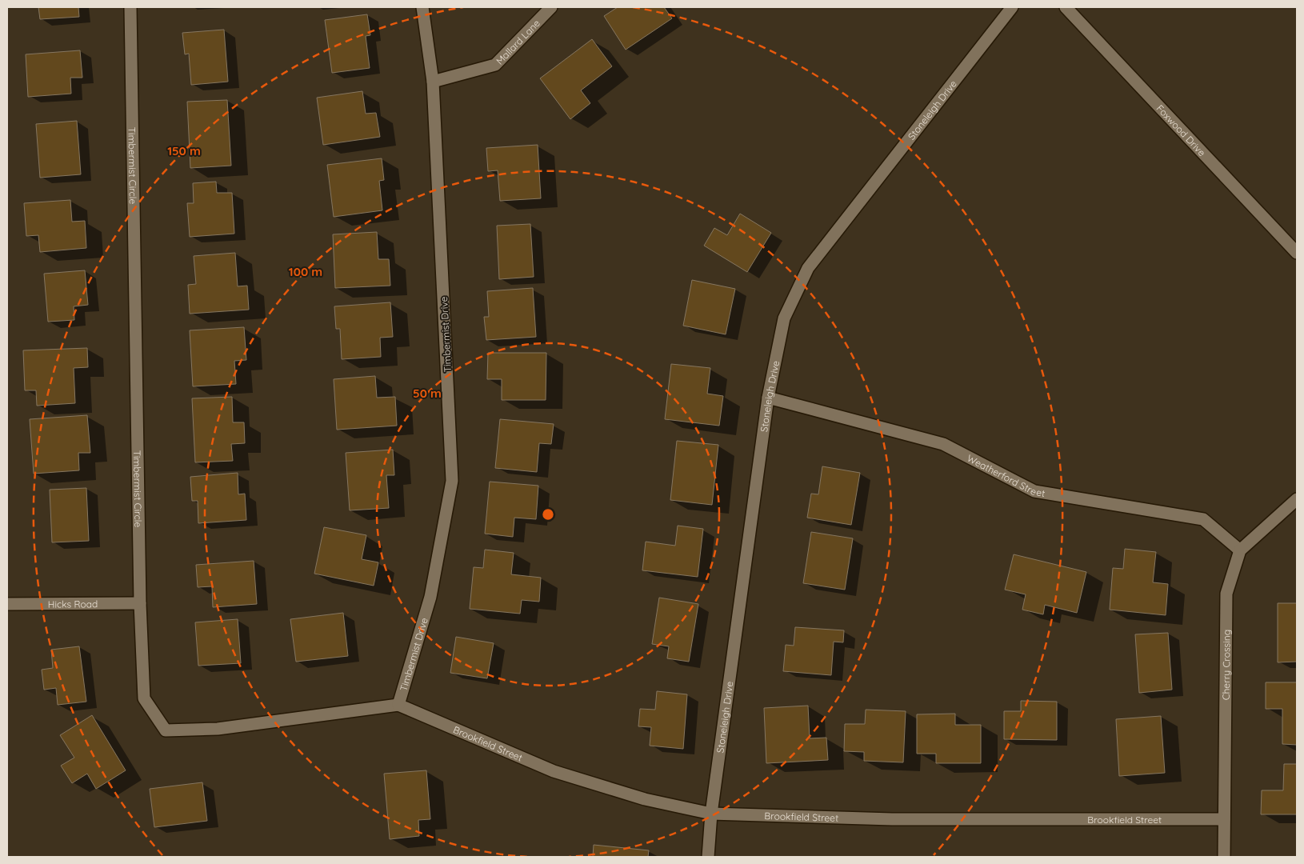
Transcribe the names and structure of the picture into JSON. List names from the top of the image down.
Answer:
{
  "streets": {
    "street": [
      "Mallard Lane",
      "Stoneleigh Drive",
      "Foxwood Drive",
      "Timbermist Circle",
      "Timbermist Drive",
      "Weatherford Street",
      "Hicks Road",
      "Cherry Crossing",
      "Brookfield Street"
    ]
  },
  "crossings": [
    ["Mallard Lane", "Timbermist Drive"],
    ["Stoneleigh Drive", "Weatherford Street"],
    ["Stoneleigh Drive", "Brookfield Street"],
    ["Timbermist Circle", "Timbermist Drive"],
    ["Timbermist Circle", "Hicks Road"],
    ["Timbermist Circle", "Brookfield Street"],
    ["Timbermist Drive", "Brookfield Street"],
    ["Weatherford Street", "Cherry Crossing"],
    ["Cherry Crossing", "Brookfield Street"]
  ],
  "rings": ["150 m", "100 m", "50 m"]
}
